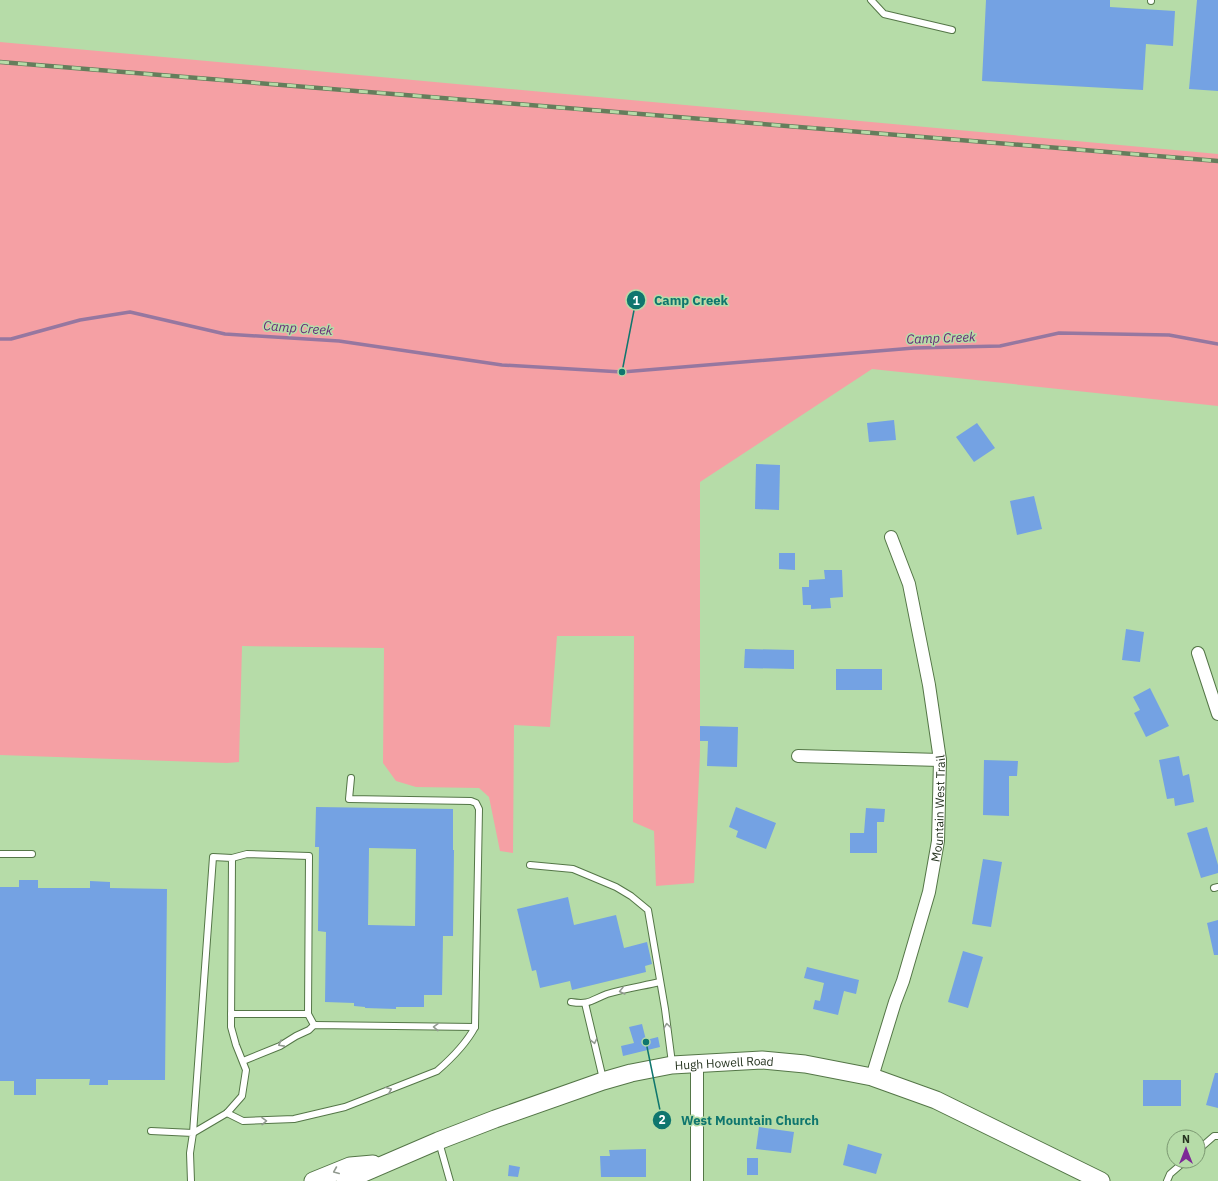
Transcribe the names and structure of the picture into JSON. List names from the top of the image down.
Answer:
{
  "streets": {
    "main road": ["Hugh Howell Road"],
    "street": ["Mountain West Trail"]
  },
  "crossings": [
    ["Mountain West Trail", "Hugh Howell Road"]
  ],
  "water": ["Camp Creek"],
  "places": ["Camp Creek", "West Mountain Church"],
  "north": "top"
}
